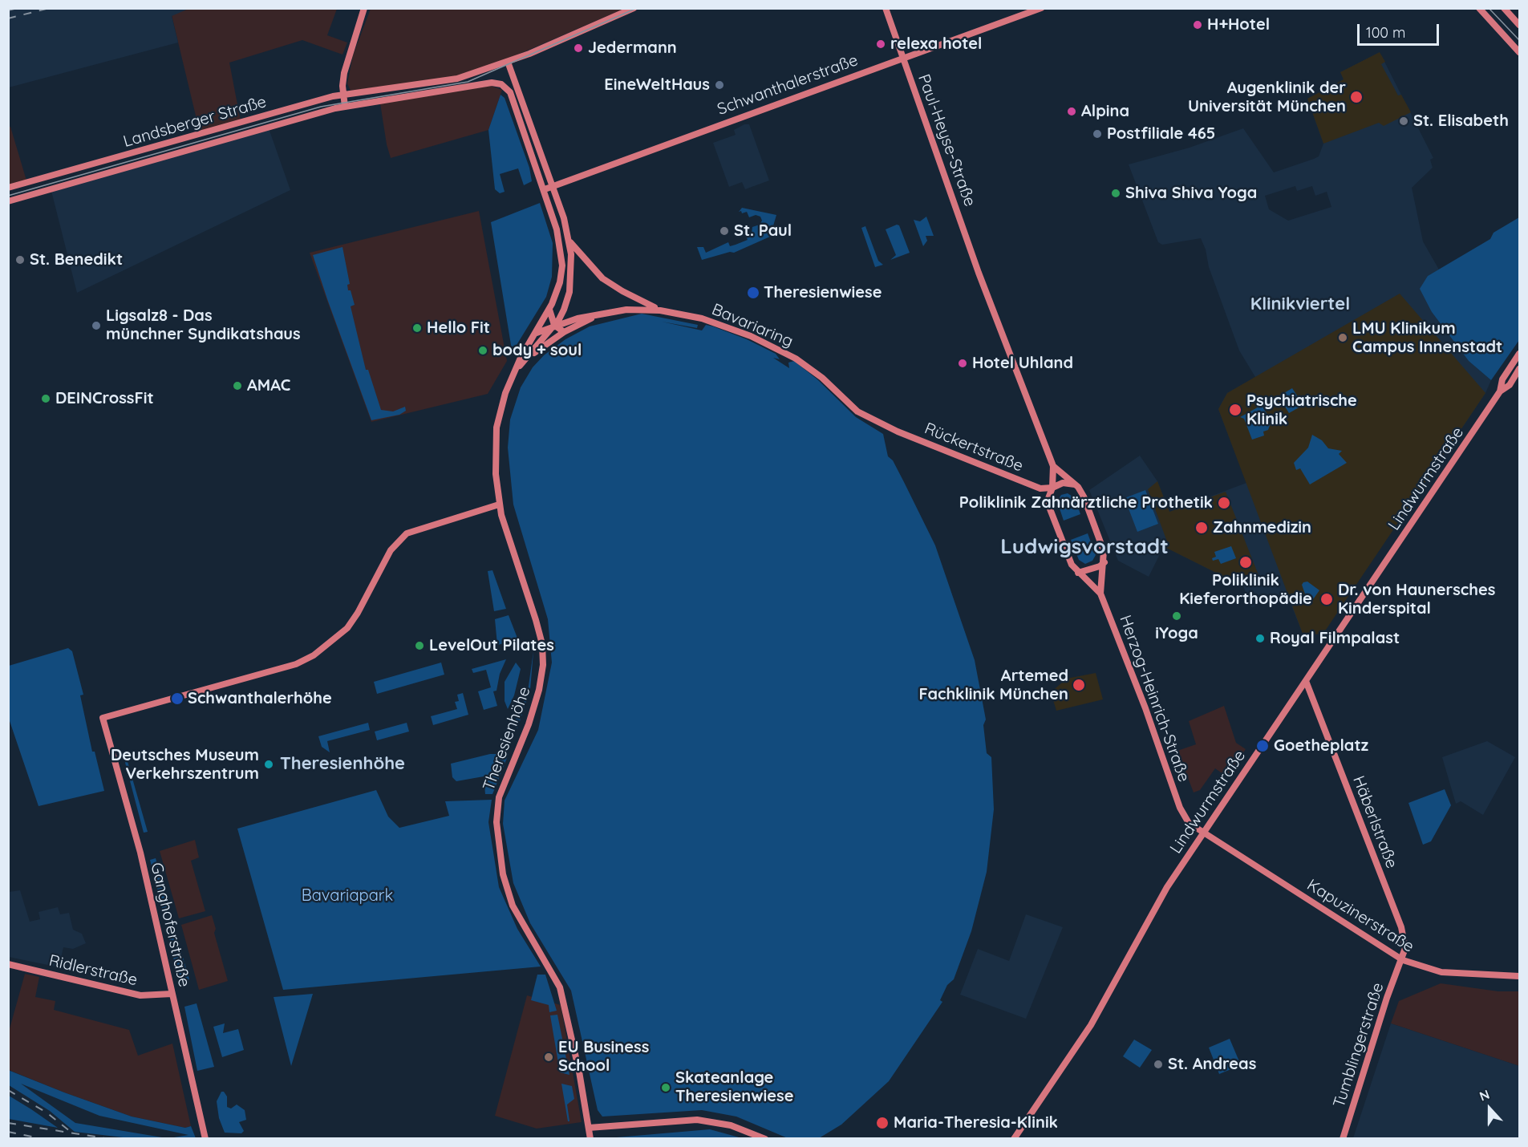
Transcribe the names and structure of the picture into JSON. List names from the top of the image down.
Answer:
{
  "streets": {
    "main road": [
      "Schwanthalerstraße",
      "Landsberger Straße",
      "Paul-Heyse-Straße",
      "Bavariaring",
      "Rückertstraße",
      "Lindwurmstraße",
      "Herzog-Heinrich-Straße",
      "Theresienhöhe",
      "Häberlstraße",
      "Kapuzinerstraße",
      "Ganghoferstraße",
      "Ridlerstraße",
      "Tumblingerstraße"
    ]
  },
  "crossings": [
    ["Schwanthalerstraße", "Landsberger Straße"],
    ["Schwanthalerstraße", "Paul-Heyse-Straße"],
    ["Schwanthalerstraße", "Bavariaring"],
    ["Schwanthalerstraße", "Theresienhöhe"],
    ["Landsberger Straße", "Bavariaring"],
    ["Landsberger Straße", "Theresienhöhe"],
    ["Bavariaring", "Rückertstraße"],
    ["Bavariaring", "Theresienhöhe"],
    ["Lindwurmstraße", "Herzog-Heinrich-Straße"],
    ["Lindwurmstraße", "Häberlstraße"],
    ["Lindwurmstraße", "Kapuzinerstraße"],
    ["Herzog-Heinrich-Straße", "Kapuzinerstraße"],
    ["Theresienhöhe", "Ganghoferstraße"],
    ["Häberlstraße", "Tumblingerstraße"],
    ["Kapuzinerstraße", "Tumblingerstraße"],
    ["Ganghoferstraße", "Ridlerstraße"]
  ],
  "districts": ["Klinikviertel", "Ludwigsvorstadt", "Theresienhöhe"],
  "parks": ["Bavariapark"],
  "places": [
    "H+Hotel",
    "relexa hotel",
    "Jedermann",
    "EineWeltHaus",
    "Augenklinik der Universität München",
    "Alpina",
    "St. Elisabeth",
    "Postfiliale 465",
    "Shiva Shiva Yoga",
    "St. Paul",
    "St. Benedikt",
    "Theresienwiese",
    "Ligsalz8 - Das münchner Syndikatshaus",
    "Hello Fit",
    "LMU Klinikum Campus Innenstadt",
    "body + soul",
    "Hotel Uhland",
    "AMAC",
    "DEINCrossFit",
    "Psychiatrische Klinik",
    "Poliklinik Zahnärztliche Prothetik",
    "Zahnmedizin",
    "Poliklinik Kieferorthopädie",
    "Dr. von Haunersches Kinderspital",
    "iYoga",
    "Royal Filmpalast",
    "LevelOut Pilates",
    "Artemed Fachklinik München",
    "Schwanthalerhöhe",
    "Goetheplatz",
    "Deutsches Museum Verkehrszentrum",
    "EU Business School",
    "St. Andreas",
    "Skateanlage Theresienwiese",
    "Maria-Theresia-Klinik"
  ],
  "scale_bar": "100 m",
  "north": "top"
}
